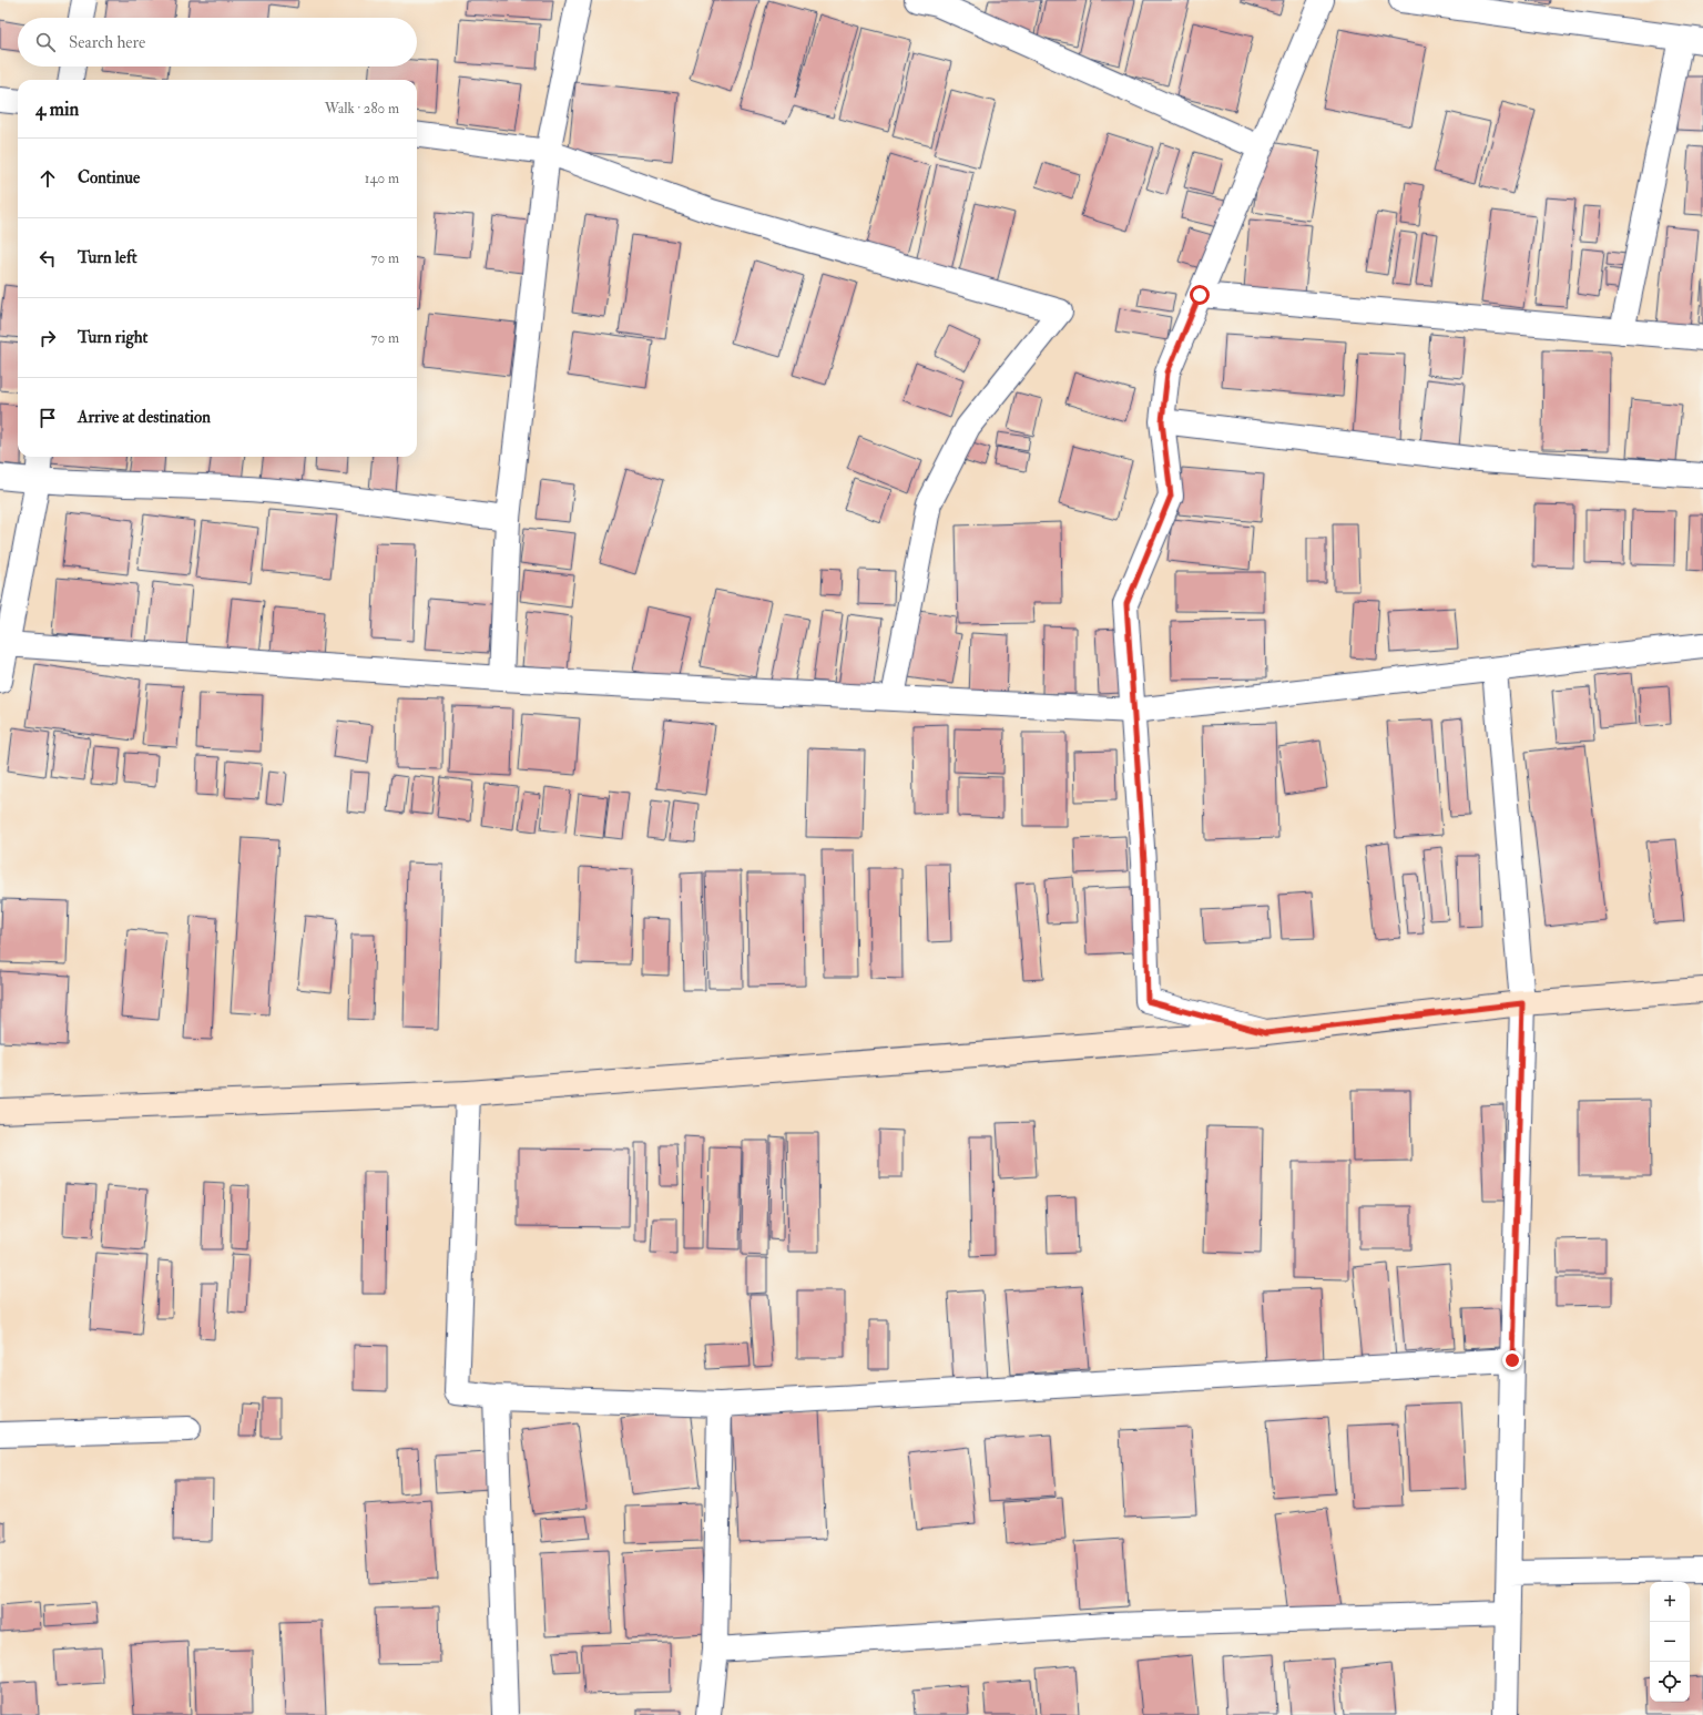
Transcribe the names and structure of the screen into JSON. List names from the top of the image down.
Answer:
{
  "page": {
    "search": "Search here",
    "heading": ["4 min", "Walk · 280 m"],
    "list": [
      ["Continue", "140 m"],
      ["Turn left", "70 m"],
      ["Turn right", "70 m"],
      "Arrive at destination"
    ],
    "map_buttons": ["+", "−"]
  }
}
